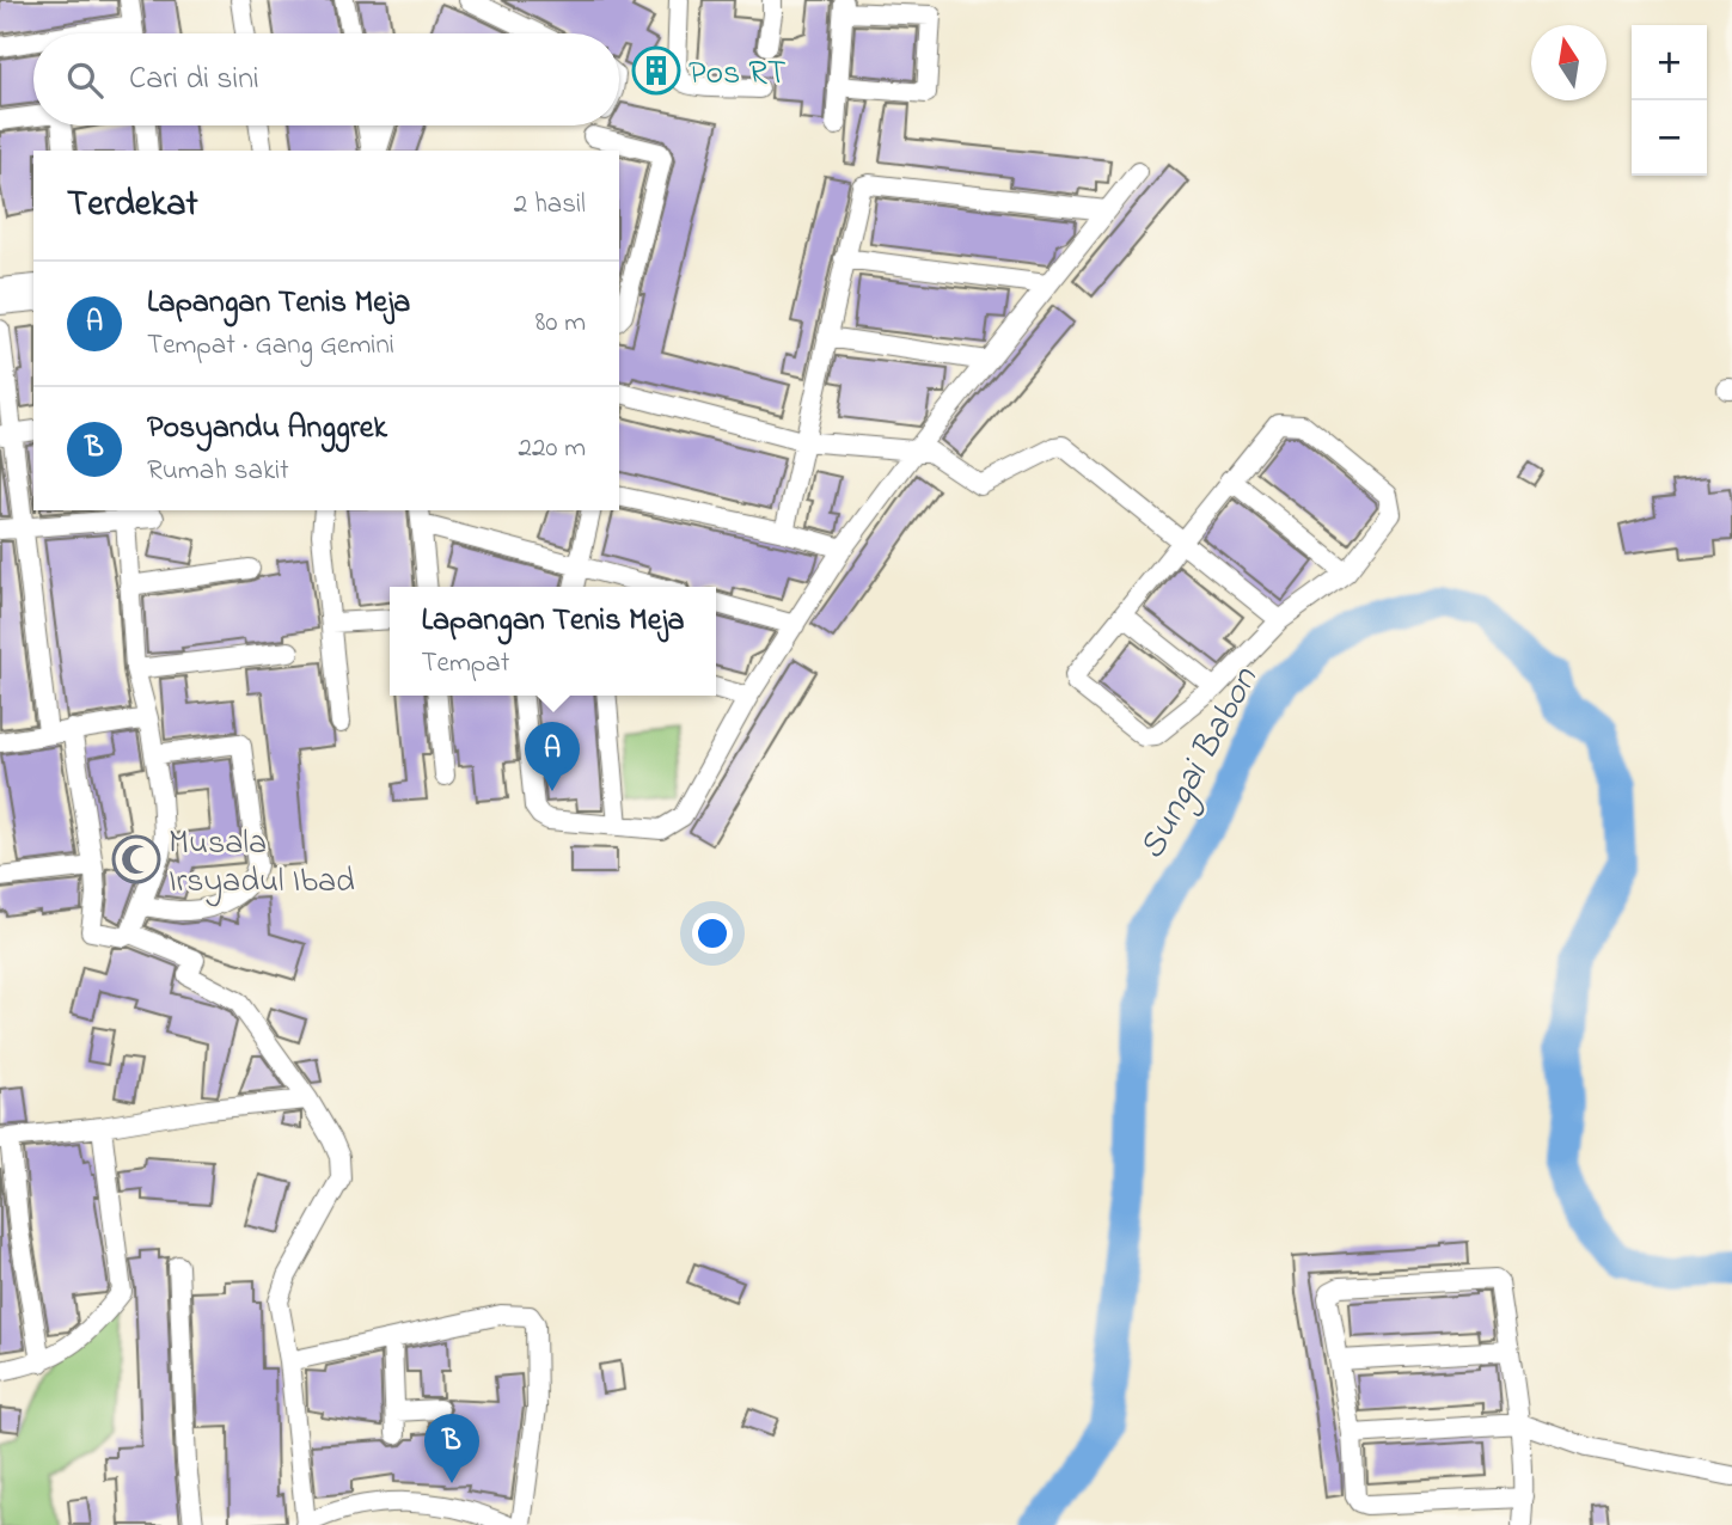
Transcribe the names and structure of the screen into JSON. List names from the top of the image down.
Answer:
{
  "water": ["Sungai Babon"],
  "places": {
    "building": ["Pos RT"],
    "mosque": ["Musala Irsyadul Ibad"]
  },
  "north": "top",
  "page": {
    "map_buttons": ["+", "−"],
    "search": "Cari di sini",
    "heading": ["Terdekat", "2 hasil"],
    "list": [
      {
        "mark": "A",
        "name": "Lapangan Tenis Meja",
        "note": "Tempat · Gang Gemini",
        "value": "80 m"
      },
      {
        "mark": "B",
        "name": "Posyandu Anggrek",
        "note": "Rumah sakit",
        "value": "220 m"
      }
    ],
    "popup": ["Lapangan Tenis Meja", "Tempat"],
    "pins": ["A", "B"]
  }
}
